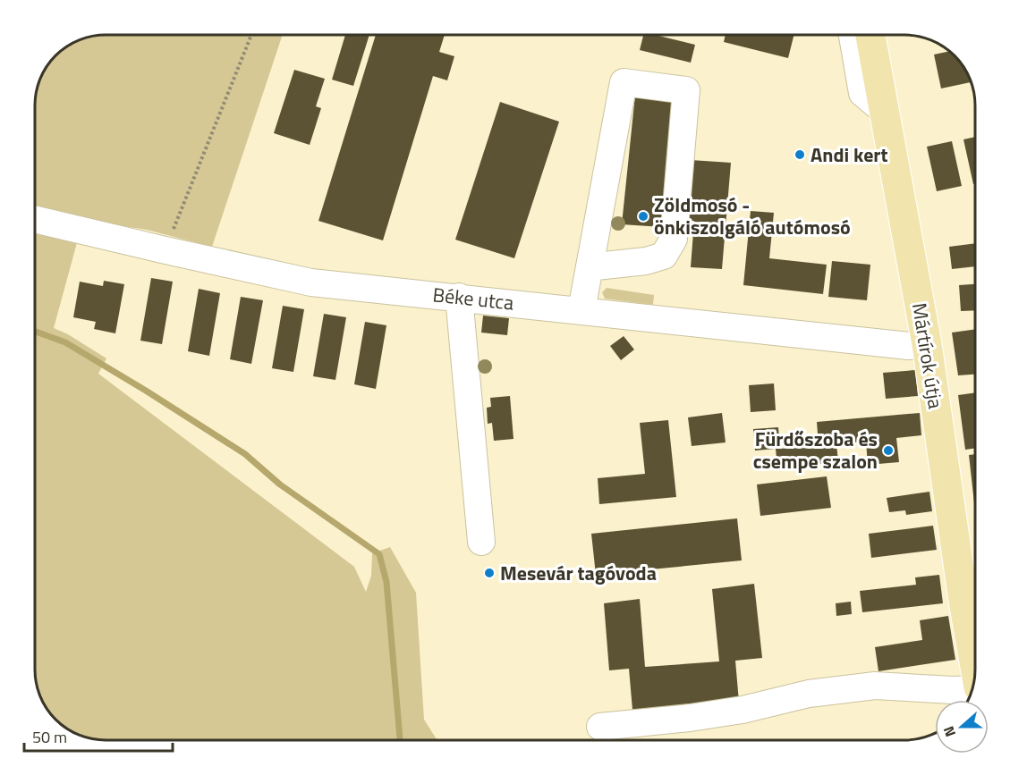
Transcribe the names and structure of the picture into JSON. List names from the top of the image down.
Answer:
{
  "streets": {
    "main road": ["Mártírok útja"],
    "street": ["Béke utca"]
  },
  "crossings": [
    ["Béke utca", "Mártírok útja"]
  ],
  "places": [
    "Andi kert",
    "Zöldmosó - önkiszolgáló autómosó",
    "Fürdőszoba és csempe szalon",
    "Mesevár tagóvoda"
  ],
  "scale_bar": "50 m",
  "north": "left"
}
